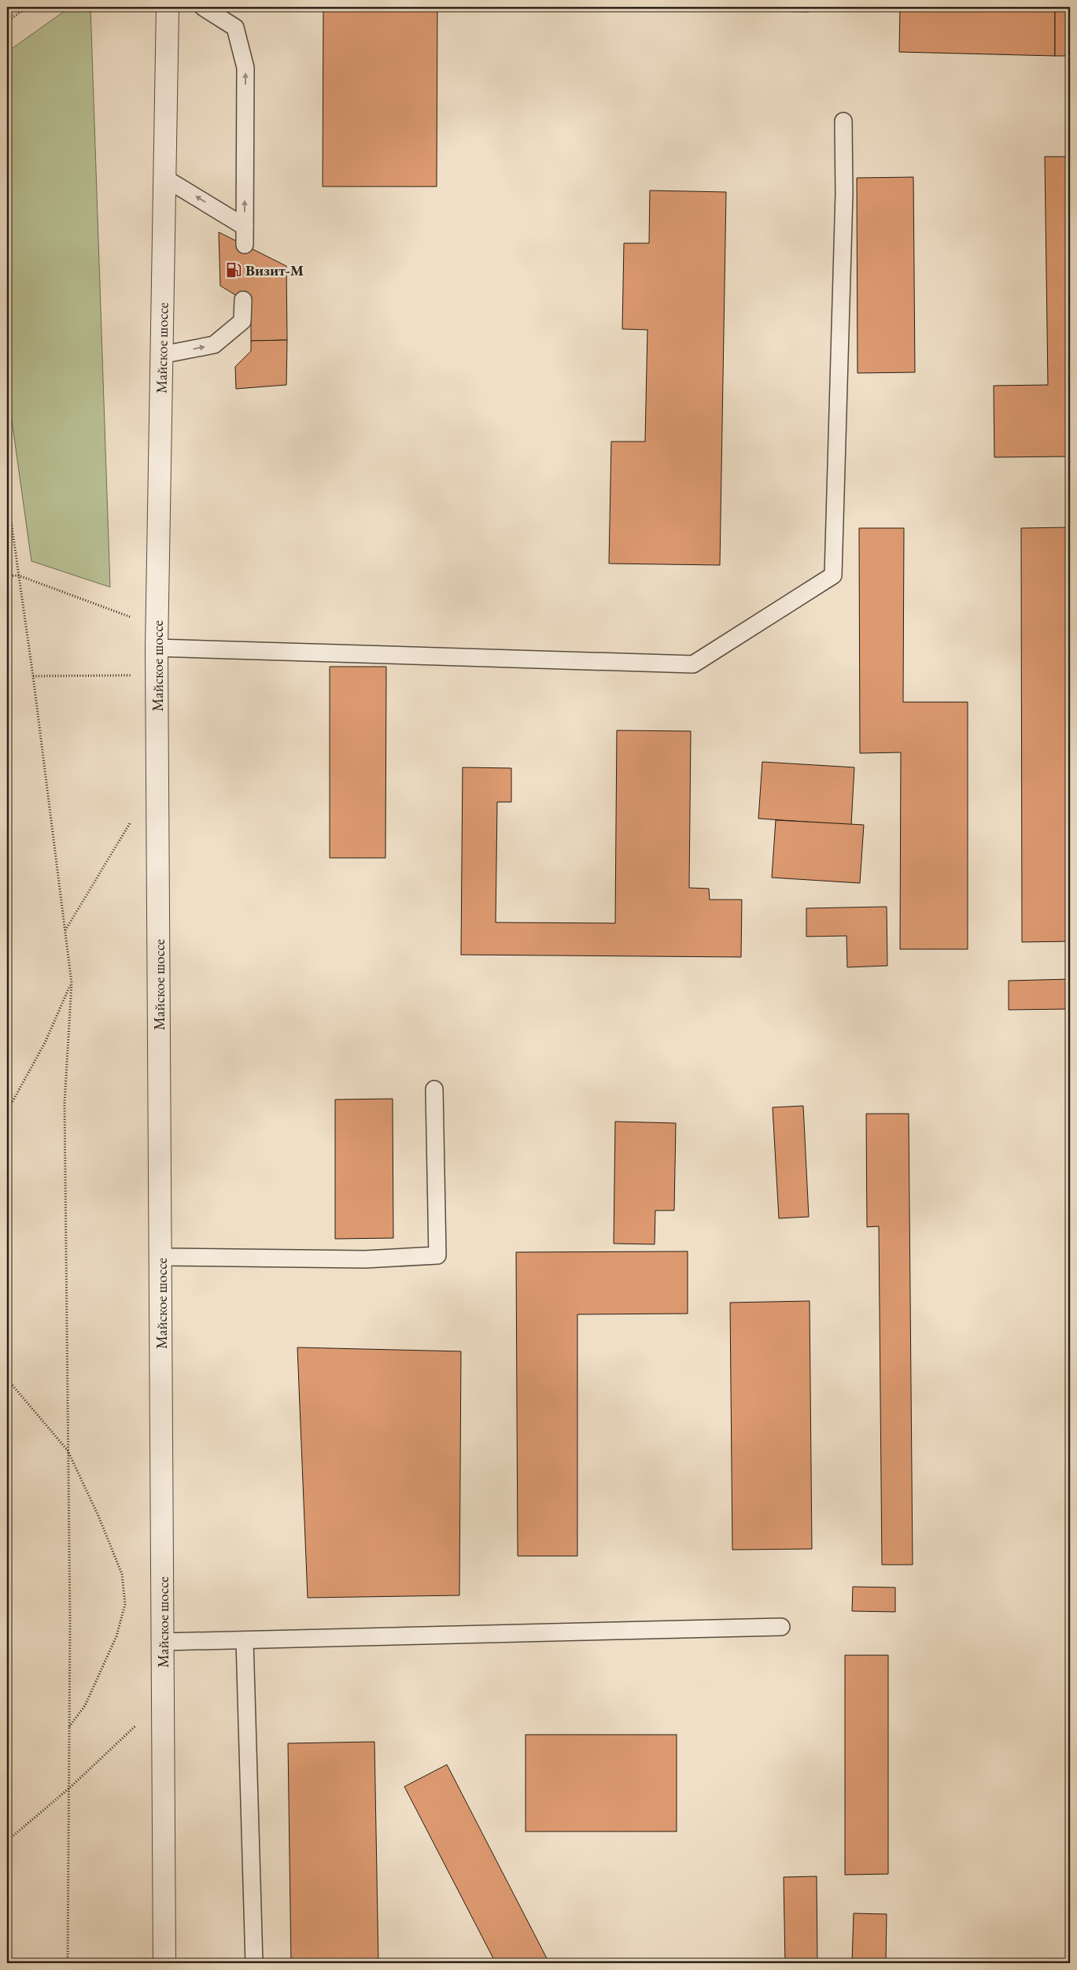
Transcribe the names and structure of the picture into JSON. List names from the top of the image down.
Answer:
{
  "streets": {
    "street": ["Майское шоссе"]
  },
  "places": {
    "fuel station": ["Визит-М"]
  }
}
